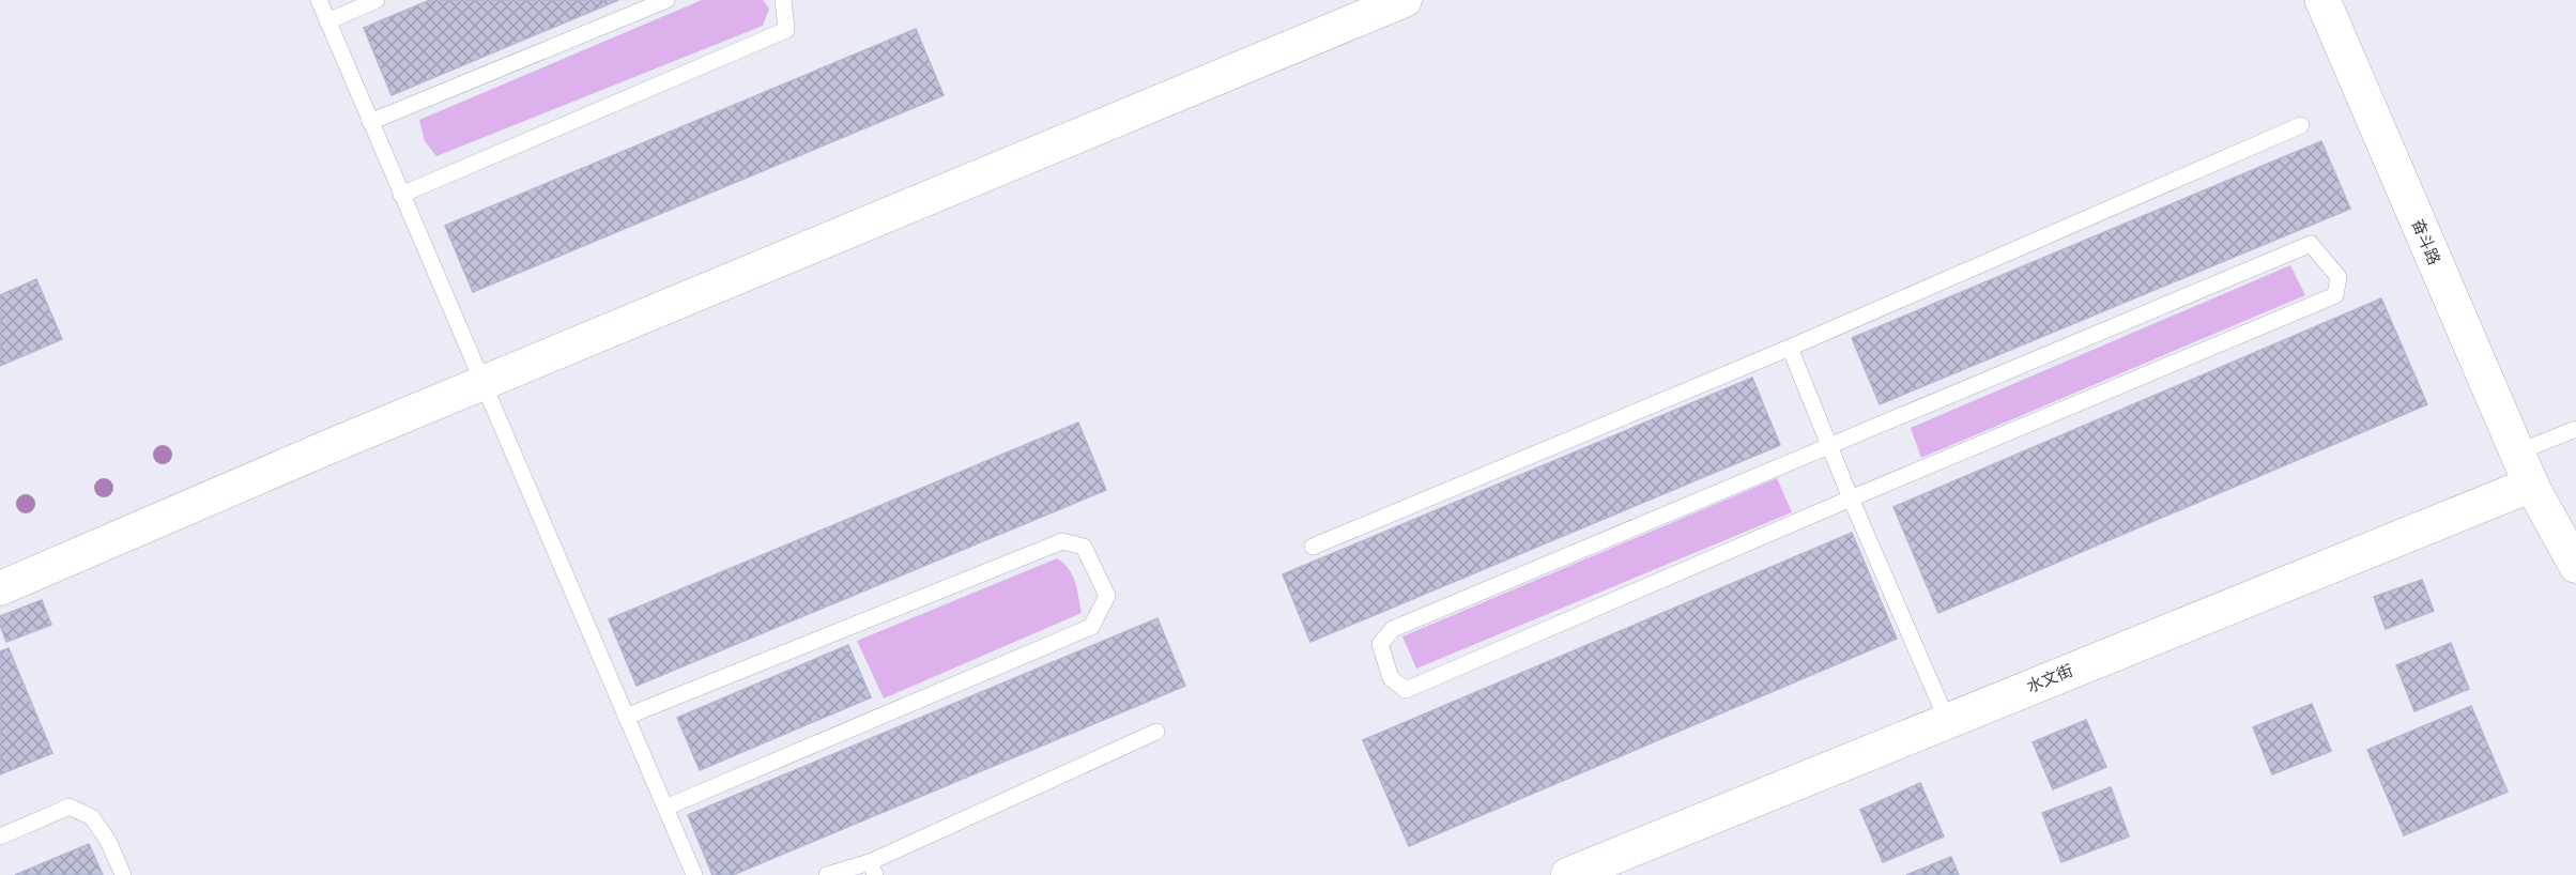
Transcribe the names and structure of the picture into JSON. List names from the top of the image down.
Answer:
{
  "streets": {
    "street": ["奋斗路", "水文街"]
  },
  "crossings": [
    ["奋斗路", "水文街"]
  ]
}
